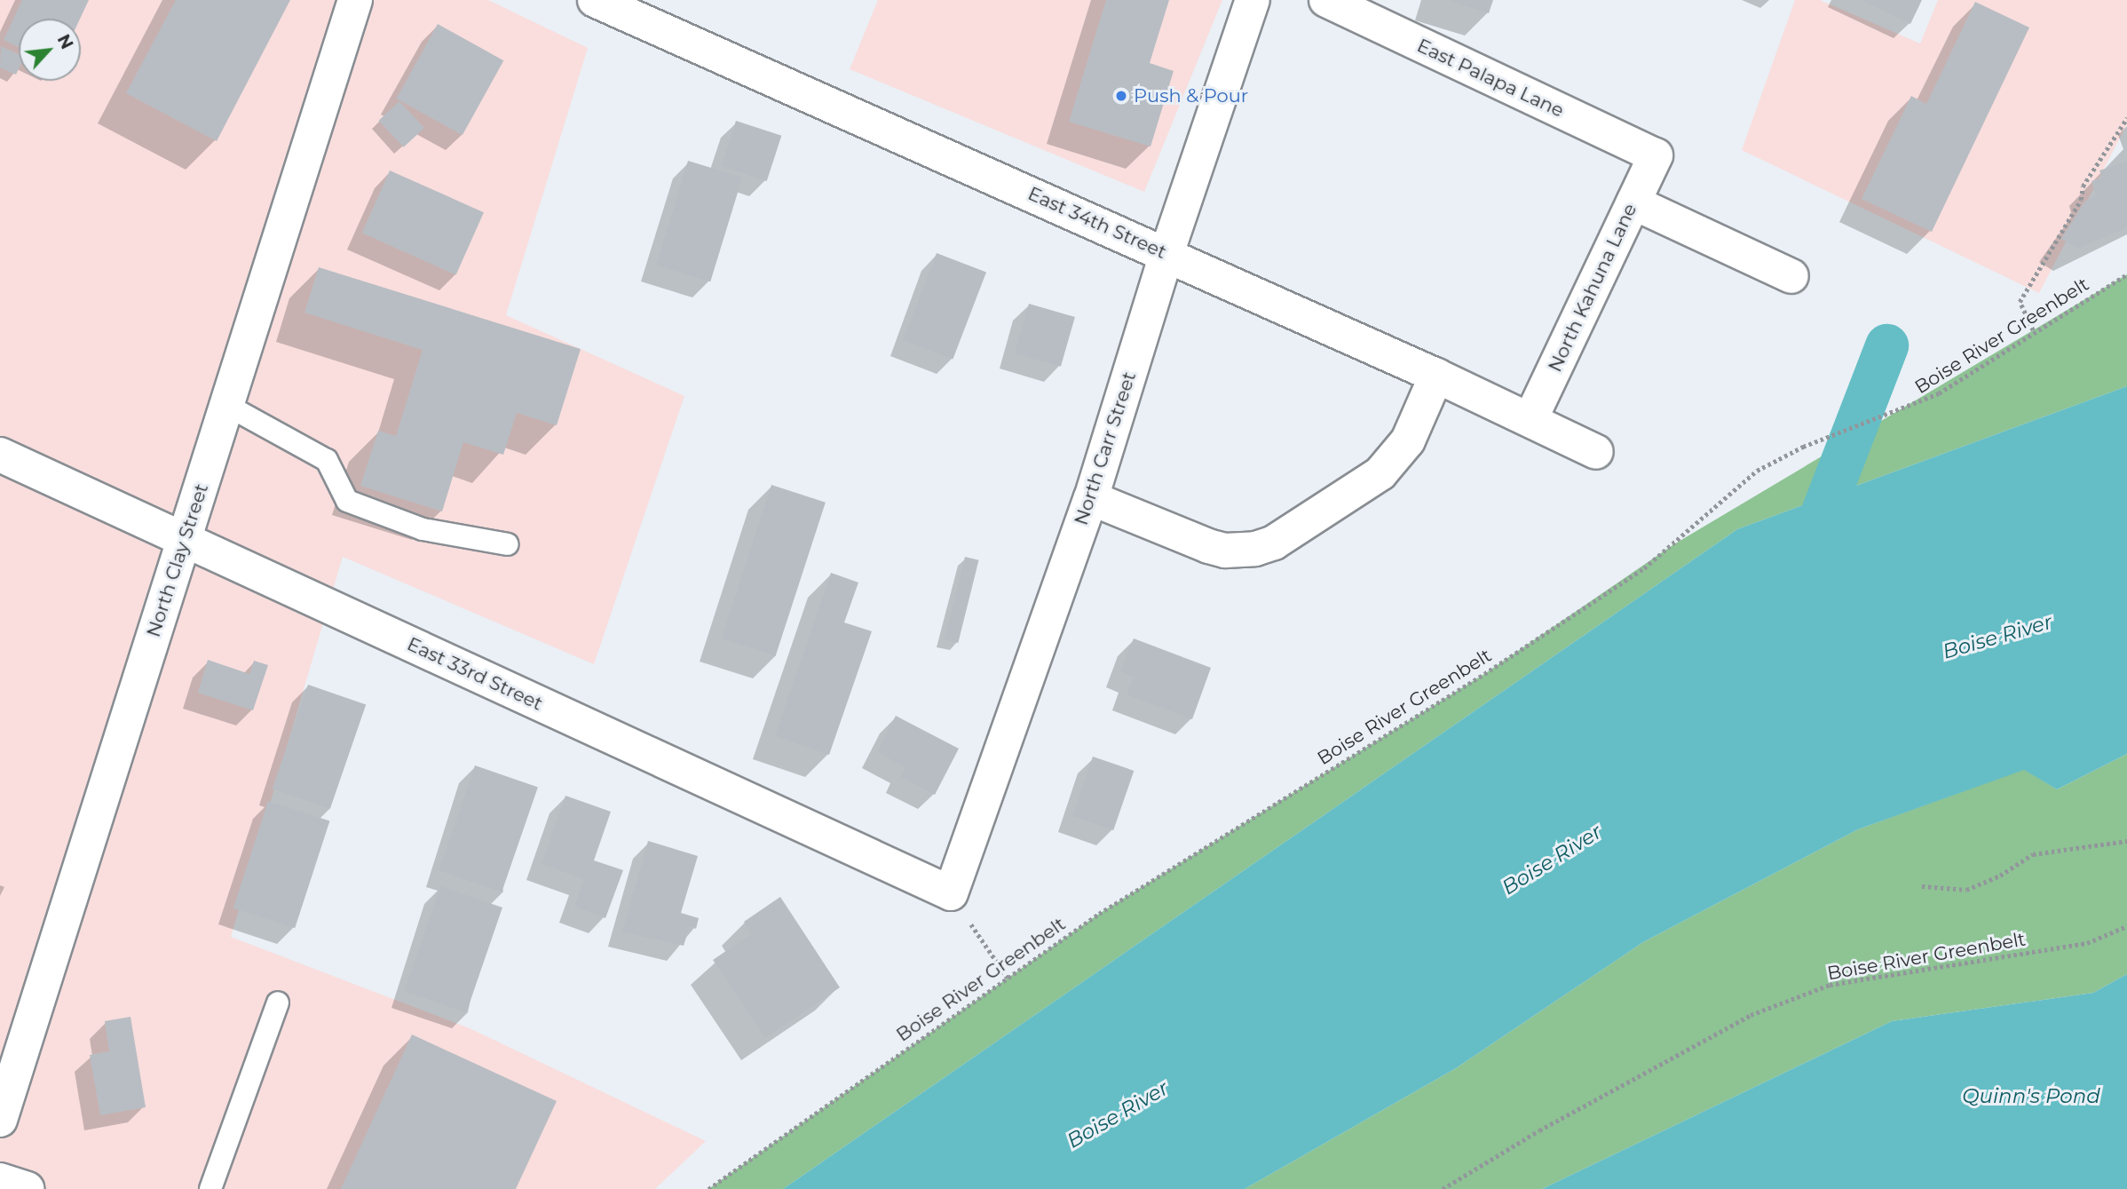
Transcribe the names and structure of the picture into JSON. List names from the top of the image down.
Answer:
{
  "streets": {
    "street": [
      "East Palapa Lane",
      "East 34th Street",
      "North Kahuna Lane",
      "North Carr Street",
      "North Clay Street",
      "East 33rd Street"
    ],
    "path": ["Boise River Greenbelt"]
  },
  "crossings": [
    ["East Palapa Lane", "North Kahuna Lane"],
    ["East 34th Street", "North Kahuna Lane"],
    ["East 34th Street", "North Carr Street"],
    ["North Carr Street", "East 33rd Street"],
    ["North Clay Street", "East 33rd Street"]
  ],
  "water": ["Boise River", "Quinn's Pond"],
  "places": ["Push & Pour"],
  "north": "top right"
}
